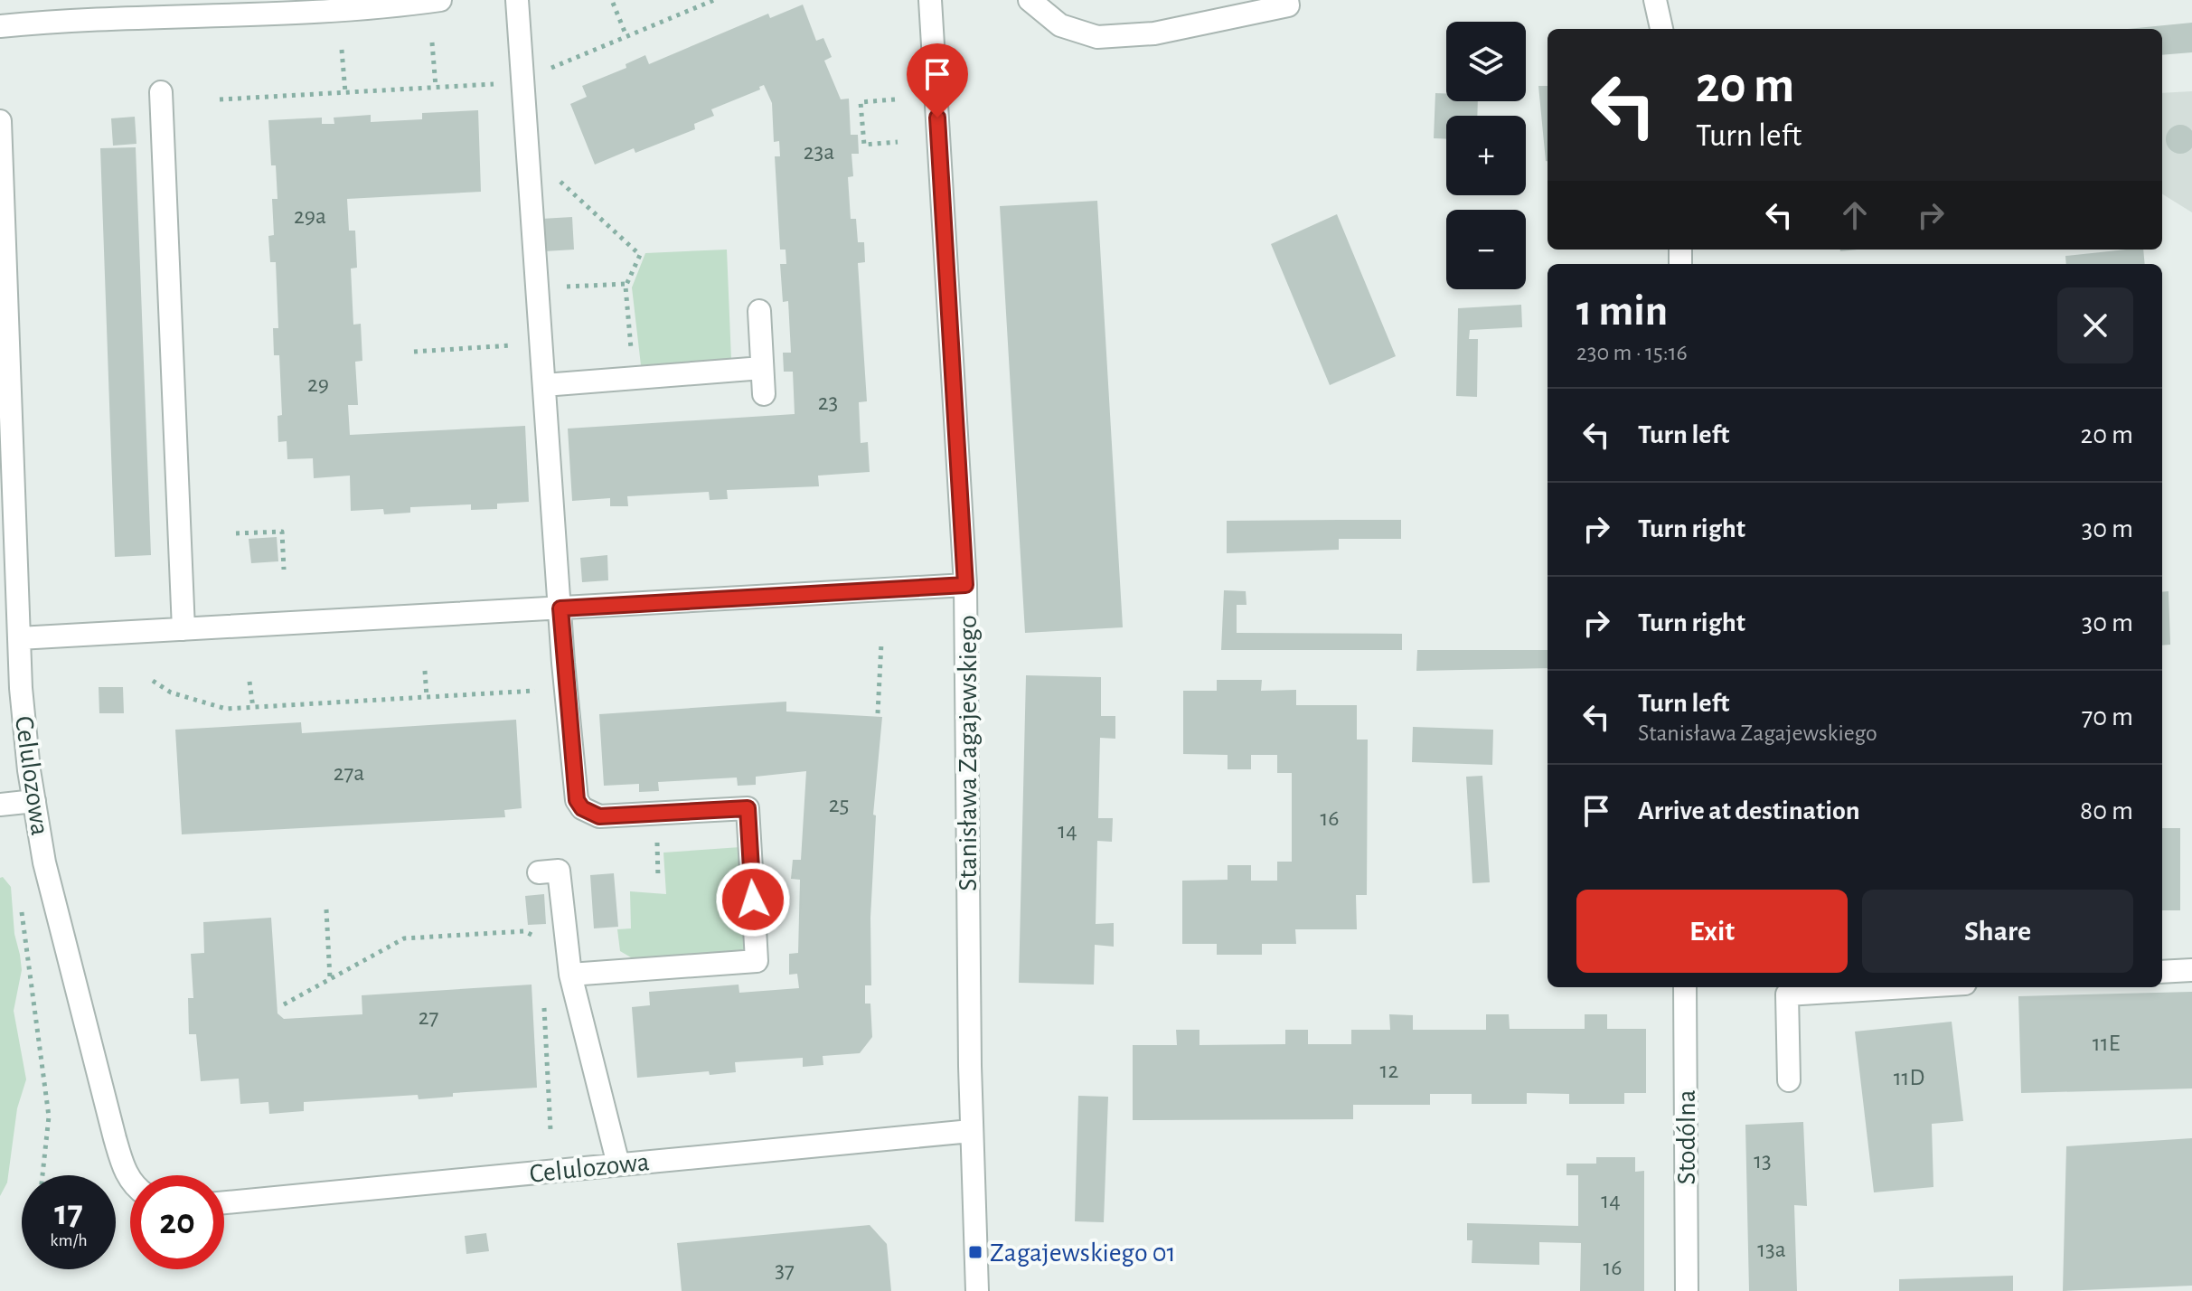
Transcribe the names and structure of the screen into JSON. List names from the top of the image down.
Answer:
{
  "streets": {
    "street": ["Stanisława Zagajewskiego", "Celulozowa", "Stodólna"]
  },
  "crossings": [
    ["Stanisława Zagajewskiego", "Celulozowa"]
  ],
  "places": {
    "transit": ["Zagajewskiego 01"]
  },
  "house_numbers": [
    "23a",
    "29a",
    "29",
    "23",
    "27a",
    "25",
    "16",
    "14",
    "27",
    "11E",
    "12",
    "11D",
    "13",
    "14",
    "13a",
    "16",
    "37"
  ],
  "page": {
    "map_buttons": ["+", "−"],
    "turn": ["20 m", "Turn left"],
    "heading": ["1 min", "230 m · 15:16"],
    "list": [
      {
        "name": "Turn left",
        "value": "20 m"
      },
      {
        "name": "Turn right",
        "value": "30 m"
      },
      {
        "name": "Turn right",
        "value": "30 m"
      },
      {
        "name": "Turn left",
        "note": "Stanisława Zagajewskiego",
        "value": "70 m"
      },
      {
        "name": "Arrive at destination",
        "value": "80 m"
      }
    ],
    "buttons": ["Exit", "Share"],
    "speed": "17 km/h",
    "limit": "20"
  }
}
